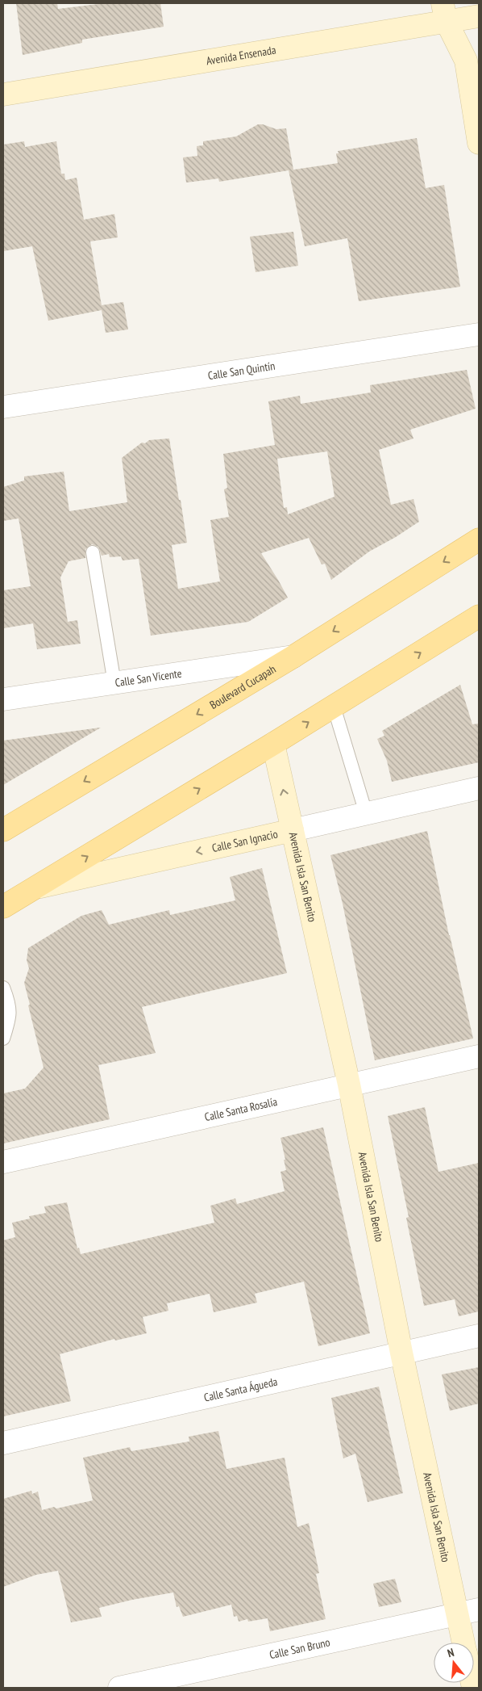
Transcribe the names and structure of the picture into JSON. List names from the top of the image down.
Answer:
{
  "streets": {
    "main road": [
      "Avenida Ensenada",
      "Boulevard Cucapah",
      "Calle San Ignacio",
      "Avenida Isla San Benito"
    ],
    "street": [
      "Calle San Quintín",
      "Calle San Vicente",
      "Calle Santa Rosalía",
      "Calle Santa Águeda",
      "Calle San Bruno"
    ]
  },
  "crossings": [
    ["Calle San Vicente", "Boulevard Cucapah"],
    ["Calle San Ignacio", "Avenida Isla San Benito"],
    ["Avenida Isla San Benito", "Calle Santa Rosalía"],
    ["Avenida Isla San Benito", "Calle Santa Águeda"],
    ["Avenida Isla San Benito", "Calle San Bruno"]
  ],
  "one_way": ["Calle San Ignacio"],
  "north": "top"
}
